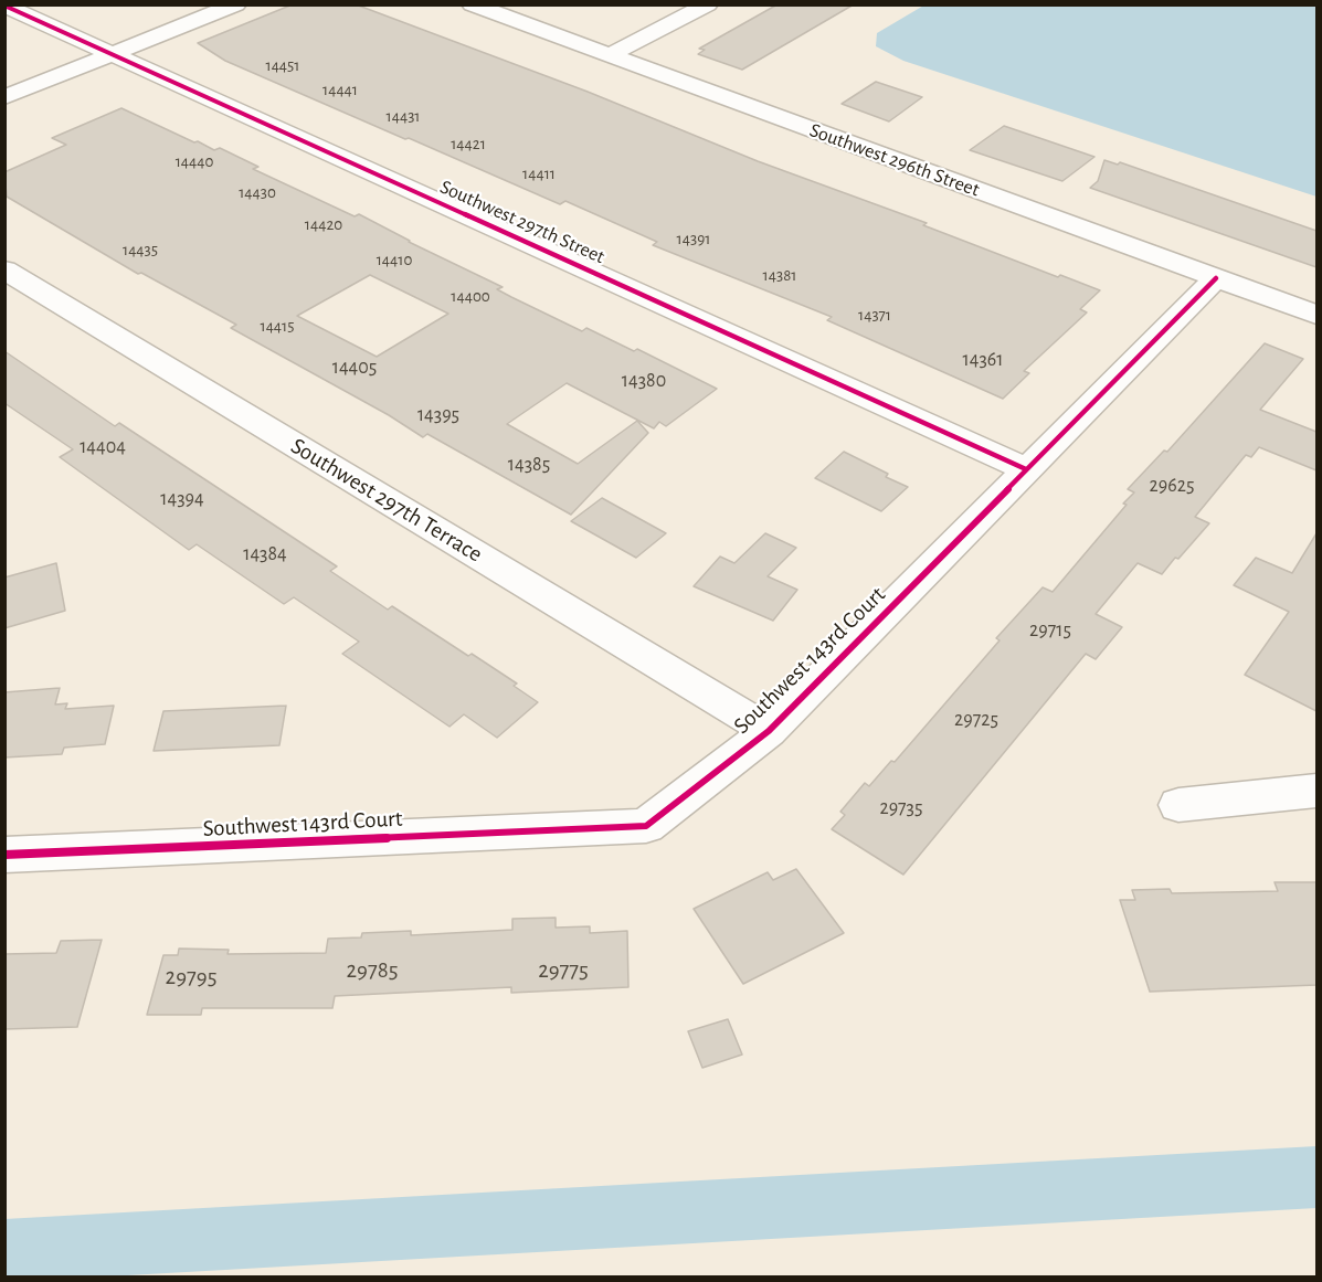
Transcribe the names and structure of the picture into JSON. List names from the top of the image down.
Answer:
{
  "streets": {
    "street": [
      "Southwest 296th Street",
      "Southwest 297th Street",
      "Southwest 297th Terrace",
      "Southwest 143rd Court"
    ]
  },
  "crossings": [
    ["Southwest 296th Street", "Southwest 143rd Court"],
    ["Southwest 297th Street", "Southwest 143rd Court"],
    ["Southwest 297th Terrace", "Southwest 143rd Court"]
  ],
  "house_numbers": [
    "14451",
    "14441",
    "14431",
    "14421",
    "14440",
    "14411",
    "14430",
    "14420",
    "14391",
    "14435",
    "14410",
    "14381",
    "14400",
    "14371",
    "14415",
    "14361",
    "14405",
    "14380",
    "14395",
    "14404",
    "14385",
    "29625",
    "14394",
    "14384",
    "29715",
    "29725",
    "29735",
    "29785",
    "29775",
    "29795"
  ]
}
